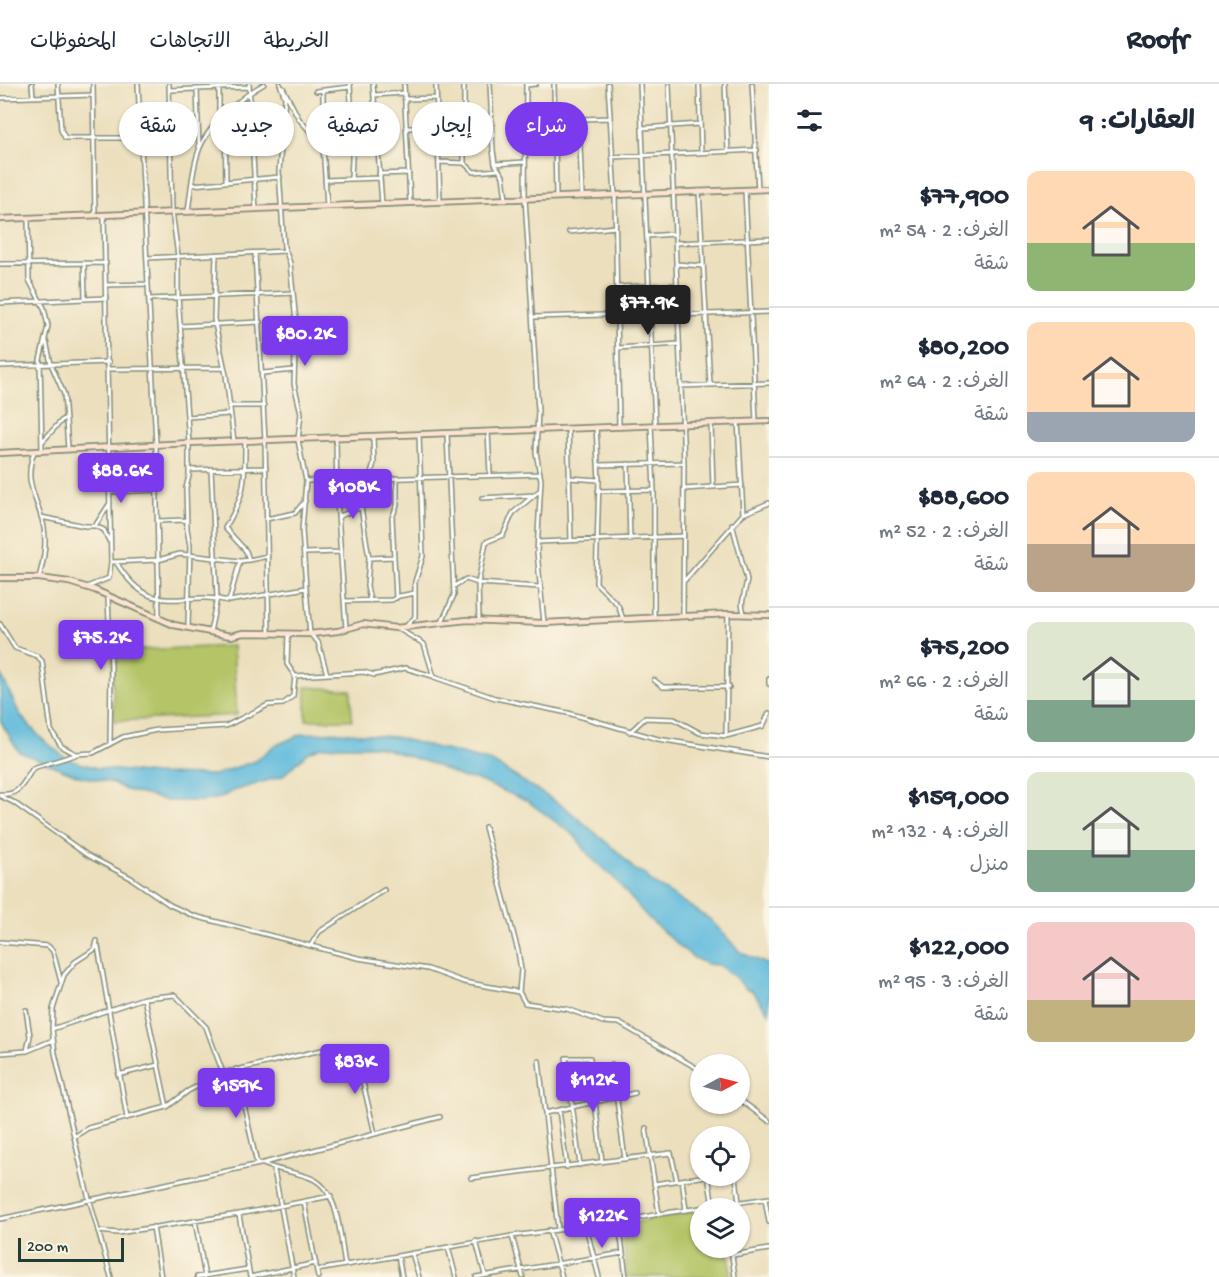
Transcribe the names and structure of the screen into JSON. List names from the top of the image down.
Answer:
{
  "scale_bar": "200 m",
  "north": "right",
  "page": {
    "header": "Roofr",
    "nav": ["الخريطة", "الاتجاهات", "المحفوظات"],
    "heading": "العقارات: 9",
    "chip": [
      "شراء",
      "إيجار",
      "تصفية",
      "جديد",
      "شقة"
    ],
    "list": [
      {
        "name": "$77,900",
        "note": "الغرف: 2 · 54 m² · شقة"
      },
      {
        "name": "$80,200",
        "note": "الغرف: 2 · 64 m² · شقة"
      },
      {
        "name": "$88,600",
        "note": "الغرف: 2 · 52 m² · شقة"
      },
      {
        "name": "$75,200",
        "note": "الغرف: 2 · 66 m² · شقة"
      },
      {
        "name": "$159,000",
        "note": "الغرف: 4 · 132 m² · منزل"
      },
      {
        "name": "$122,000",
        "note": "الغرف: 3 · 95 m² · شقة"
      }
    ],
    "price": [
      "$77.9K",
      "$80.2K",
      "$88.6K",
      "$108K",
      "$75.2K",
      "$83K",
      "$112K",
      "$159K",
      "$122K"
    ],
    "scale": "200 m"
  }
}
